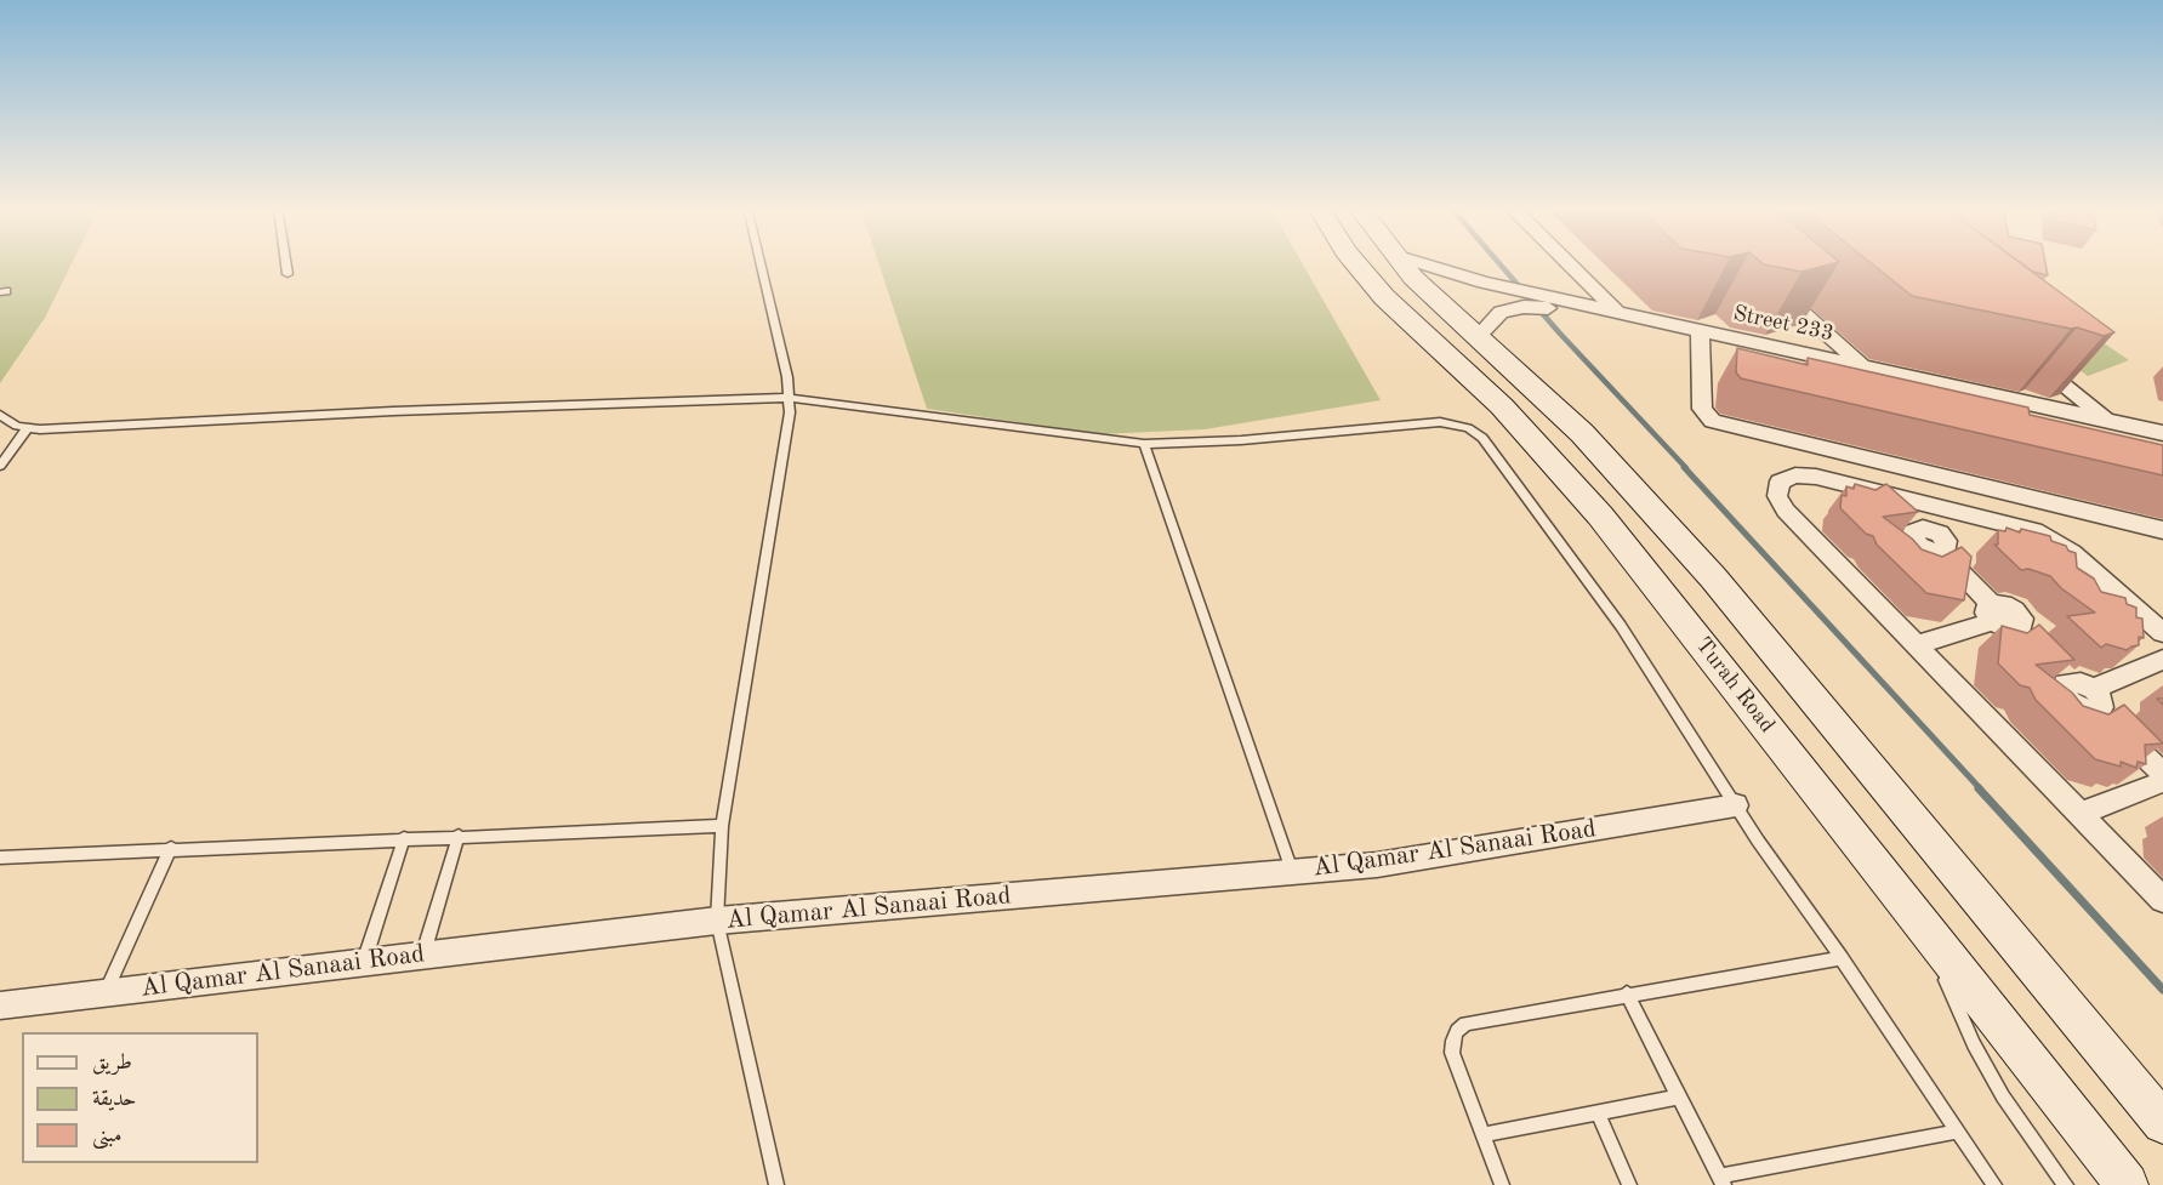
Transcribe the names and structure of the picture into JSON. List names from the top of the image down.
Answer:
{
  "streets": {
    "main road": ["Turah Road"],
    "street": ["Street 233", "Al Qamar Al Sanaai Road"]
  },
  "legend": ["طريق", "حديقة", "مبنى"]
}
